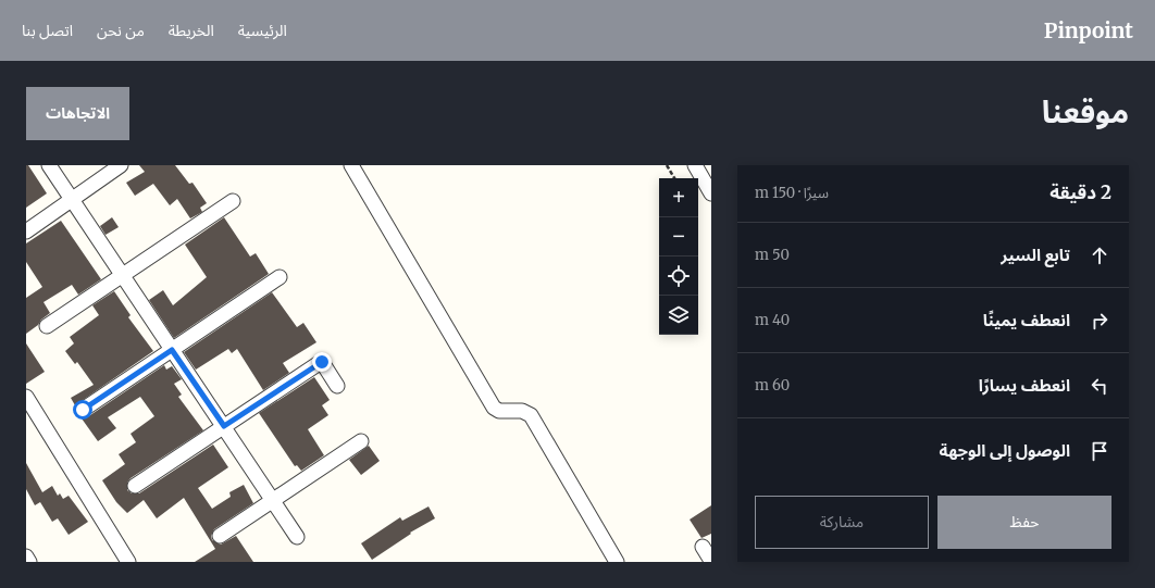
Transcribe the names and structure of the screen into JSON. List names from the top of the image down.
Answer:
{
  "page": {
    "header": "Pinpoint",
    "nav": [
      "الرئيسية",
      "الخريطة",
      "من نحن",
      "اتصل بنا"
    ],
    "title": "موقعنا",
    "buttons": [
      "الاتجاهات",
      ["حفظ", "مشاركة"]
    ],
    "heading": ["2 دقيقة", "سيرًا · 150 m"],
    "map_buttons": ["+", "−"],
    "list": [
      ["تابع السير", "50 m"],
      ["انعطف يمينًا", "40 m"],
      ["انعطف يسارًا", "60 m"],
      "الوصول إلى الوجهة"
    ]
  }
}
